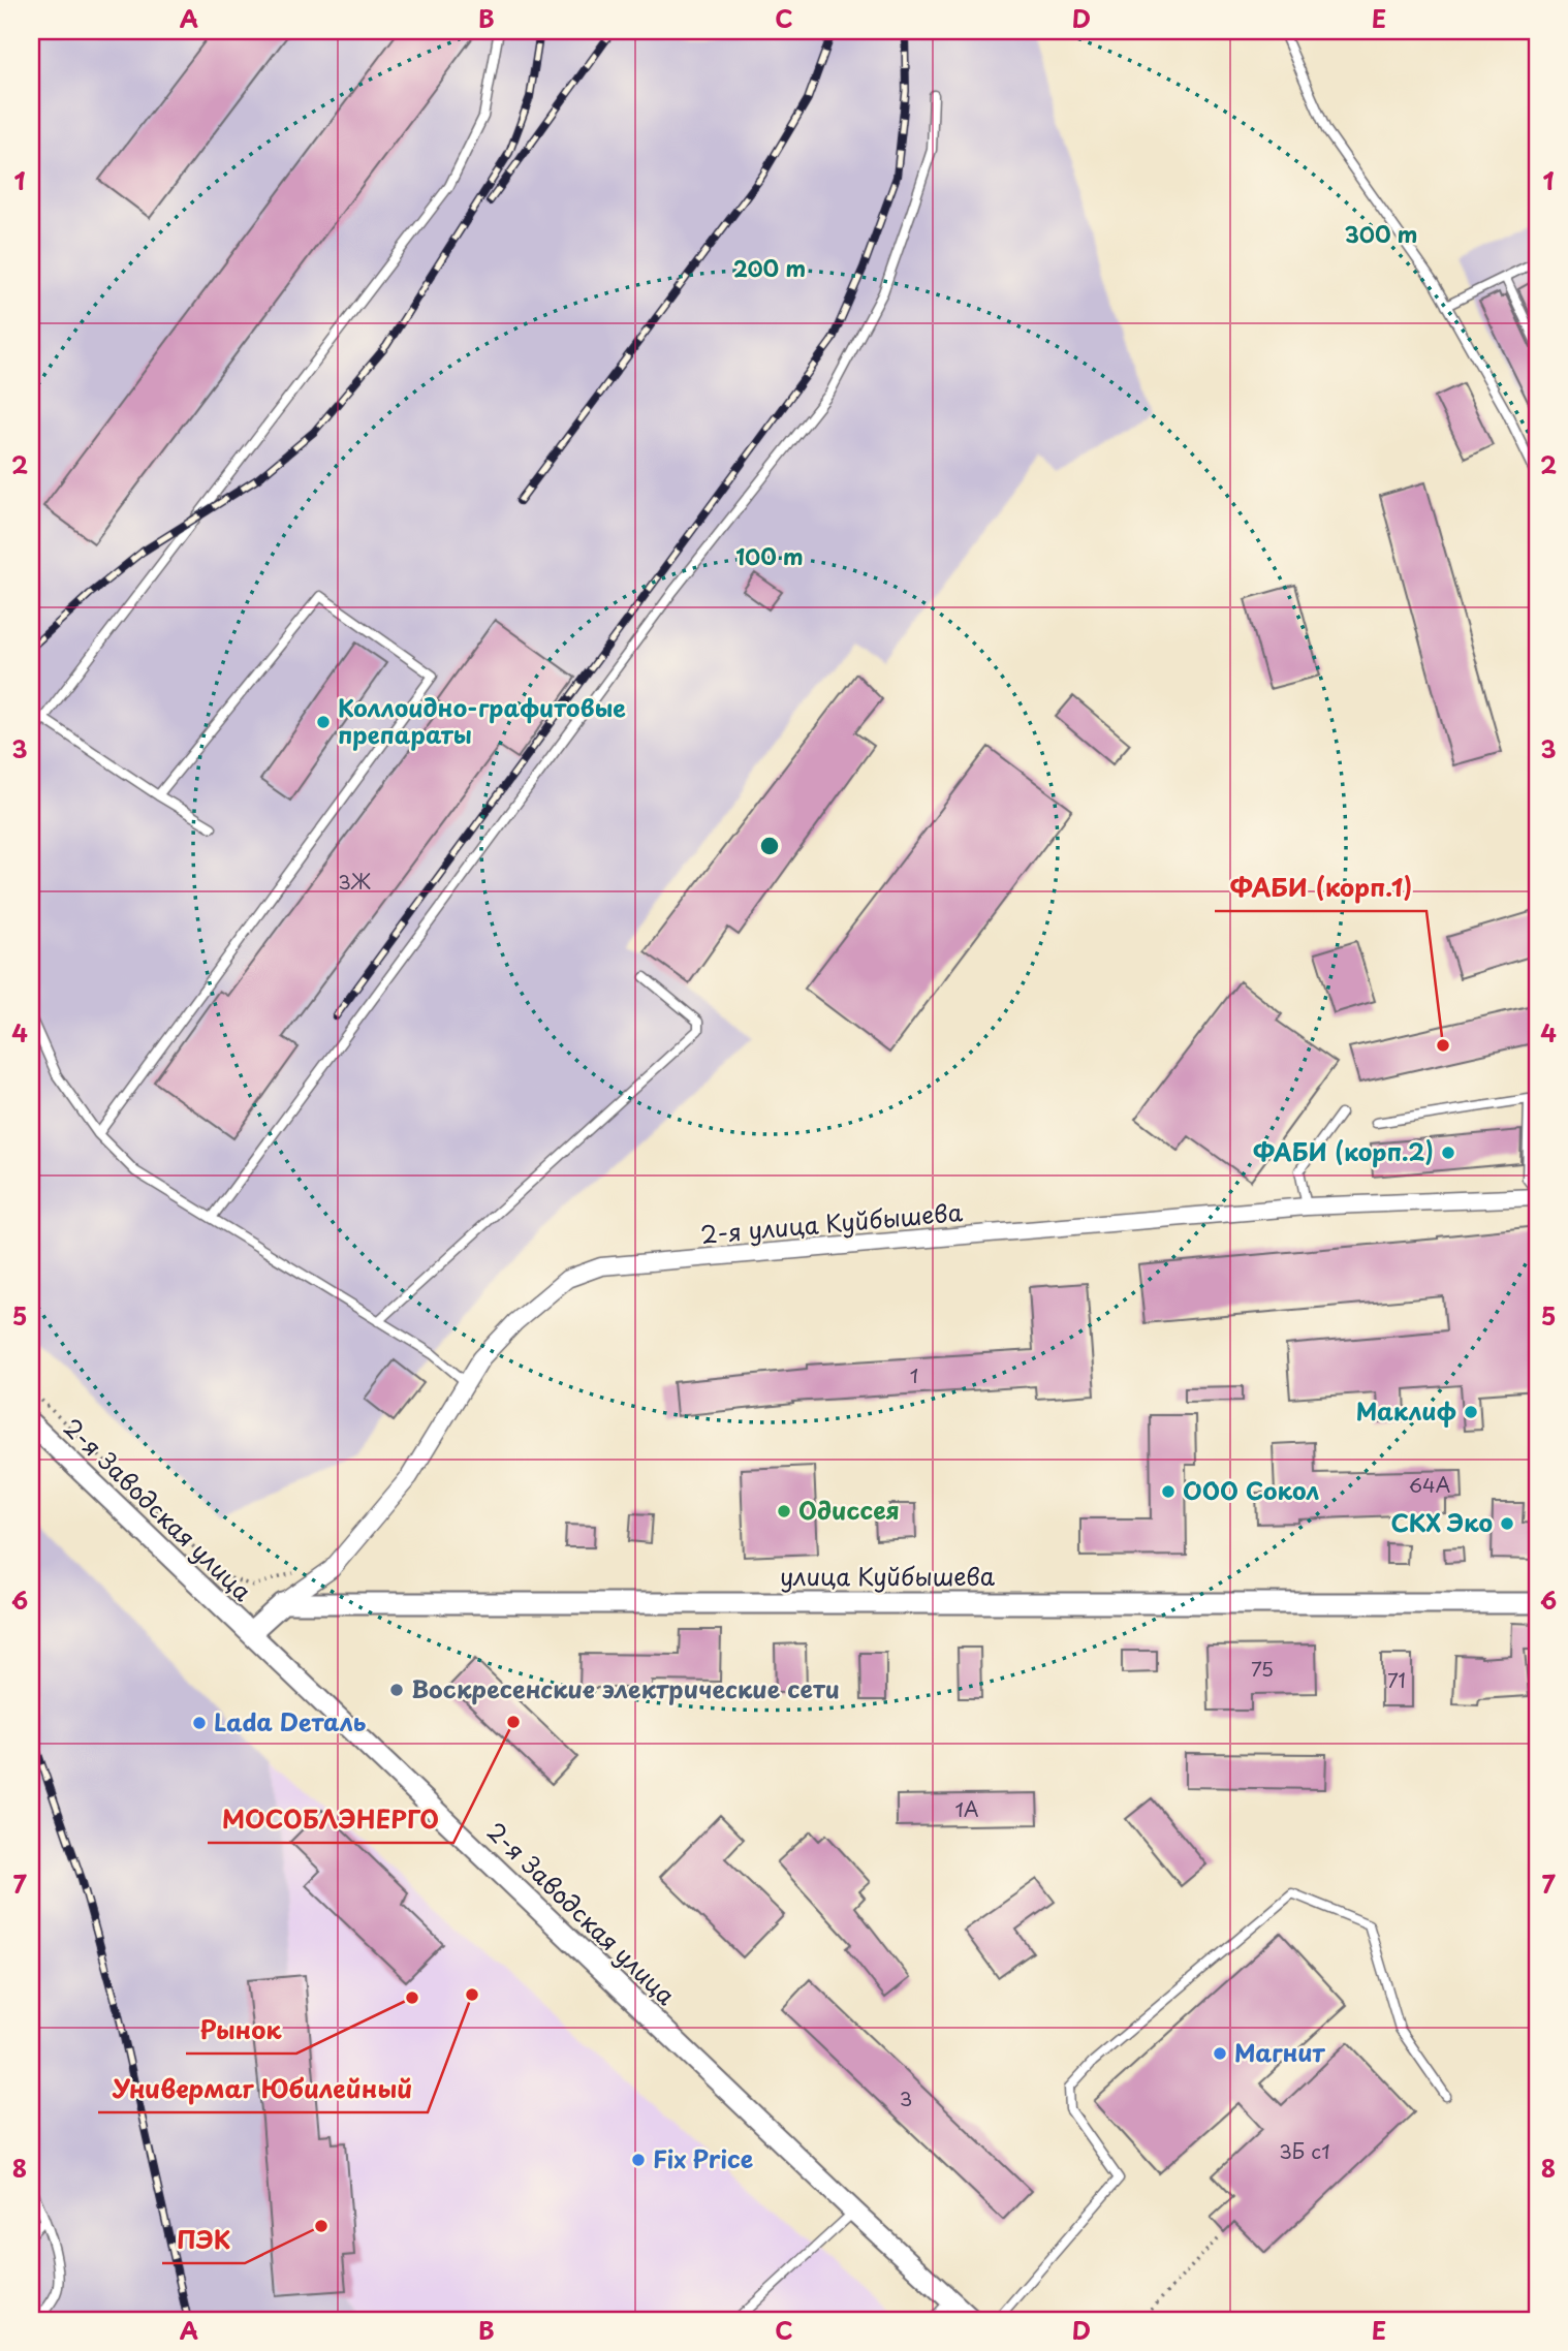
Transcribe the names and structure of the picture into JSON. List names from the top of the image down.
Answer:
{
  "streets": {
    "street": ["2-я улица Куйбышева", "2-я Заводская улица", "улица Куйбышева"]
  },
  "crossings": [
    ["2-я улица Куйбышева", "улица Куйбышева"]
  ],
  "places": [
    "Коллоидно-графитовые препараты",
    "ФАБИ (корп.1)",
    "ФАБИ (корп.2)",
    "Маклиф",
    "ООО Сокол",
    "Одиссея",
    "СКХ Эко",
    "Воскресенские электрические сети",
    "МОСОБЛЭНЕРГО",
    "Lada Dеталь",
    "Универмаг Юбилейный",
    "Рынок",
    "Магнит",
    "Fix Price",
    "ПЭК"
  ],
  "house_numbers": [
    "3Ж",
    "1",
    "64А",
    "75",
    "71",
    "1А",
    "3",
    "3Б с1"
  ],
  "grid": {
    "columns": [
      "A",
      "B",
      "C",
      "D",
      "E"
    ],
    "rows": [
      "1",
      "2",
      "3",
      "4",
      "5",
      "6",
      "7",
      "8"
    ]
  },
  "rings": ["300 m", "200 m", "100 m"]
}
